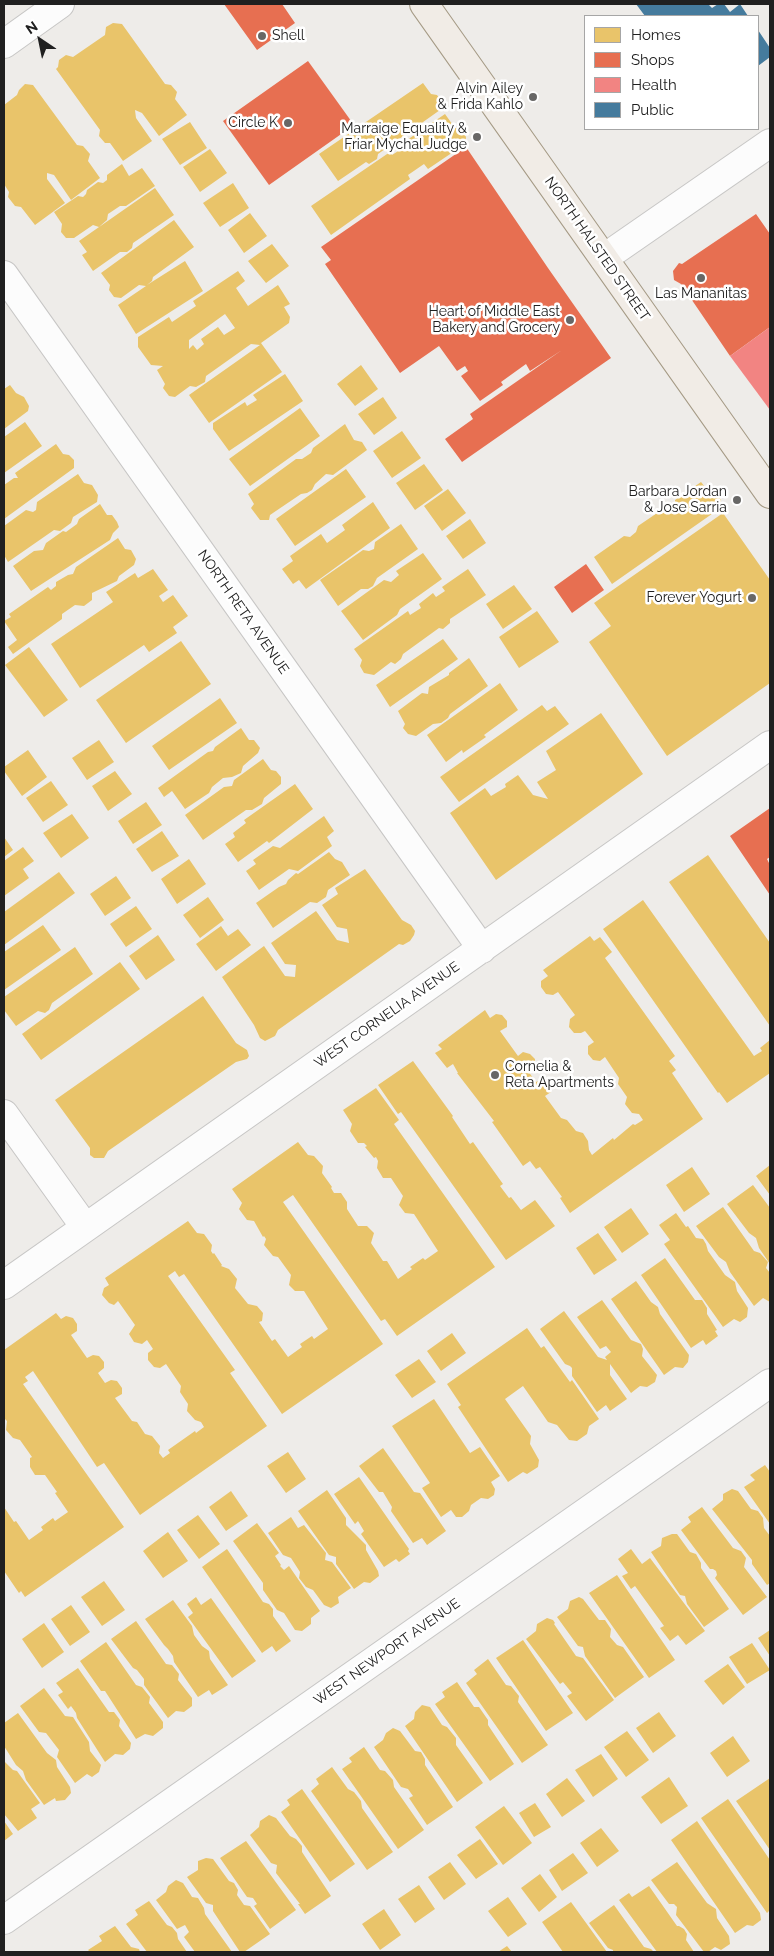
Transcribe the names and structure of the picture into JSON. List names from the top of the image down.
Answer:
{
  "streets": {
    "main road": ["NORTH HALSTED STREET"],
    "street": ["NORTH RETA AVENUE", "WEST CORNELIA AVENUE", "WEST NEWPORT AVENUE"]
  },
  "crossings": [
    ["NORTH RETA AVENUE", "WEST CORNELIA AVENUE"]
  ],
  "places": [
    "Shell",
    "Alvin Ailey & Frida Kahlo",
    "Circle K",
    "Marraige Equality & Friar Mychal Judge",
    "Las Mananitas",
    "Heart of Middle East Bakery and Grocery",
    "Barbara Jordan & Jose Sarria",
    "Forever Yogurt",
    "Cornelia & Reta Apartments"
  ],
  "legend": [
    "Homes",
    "Shops",
    "Health",
    "Public"
  ],
  "north": "top left"
}
